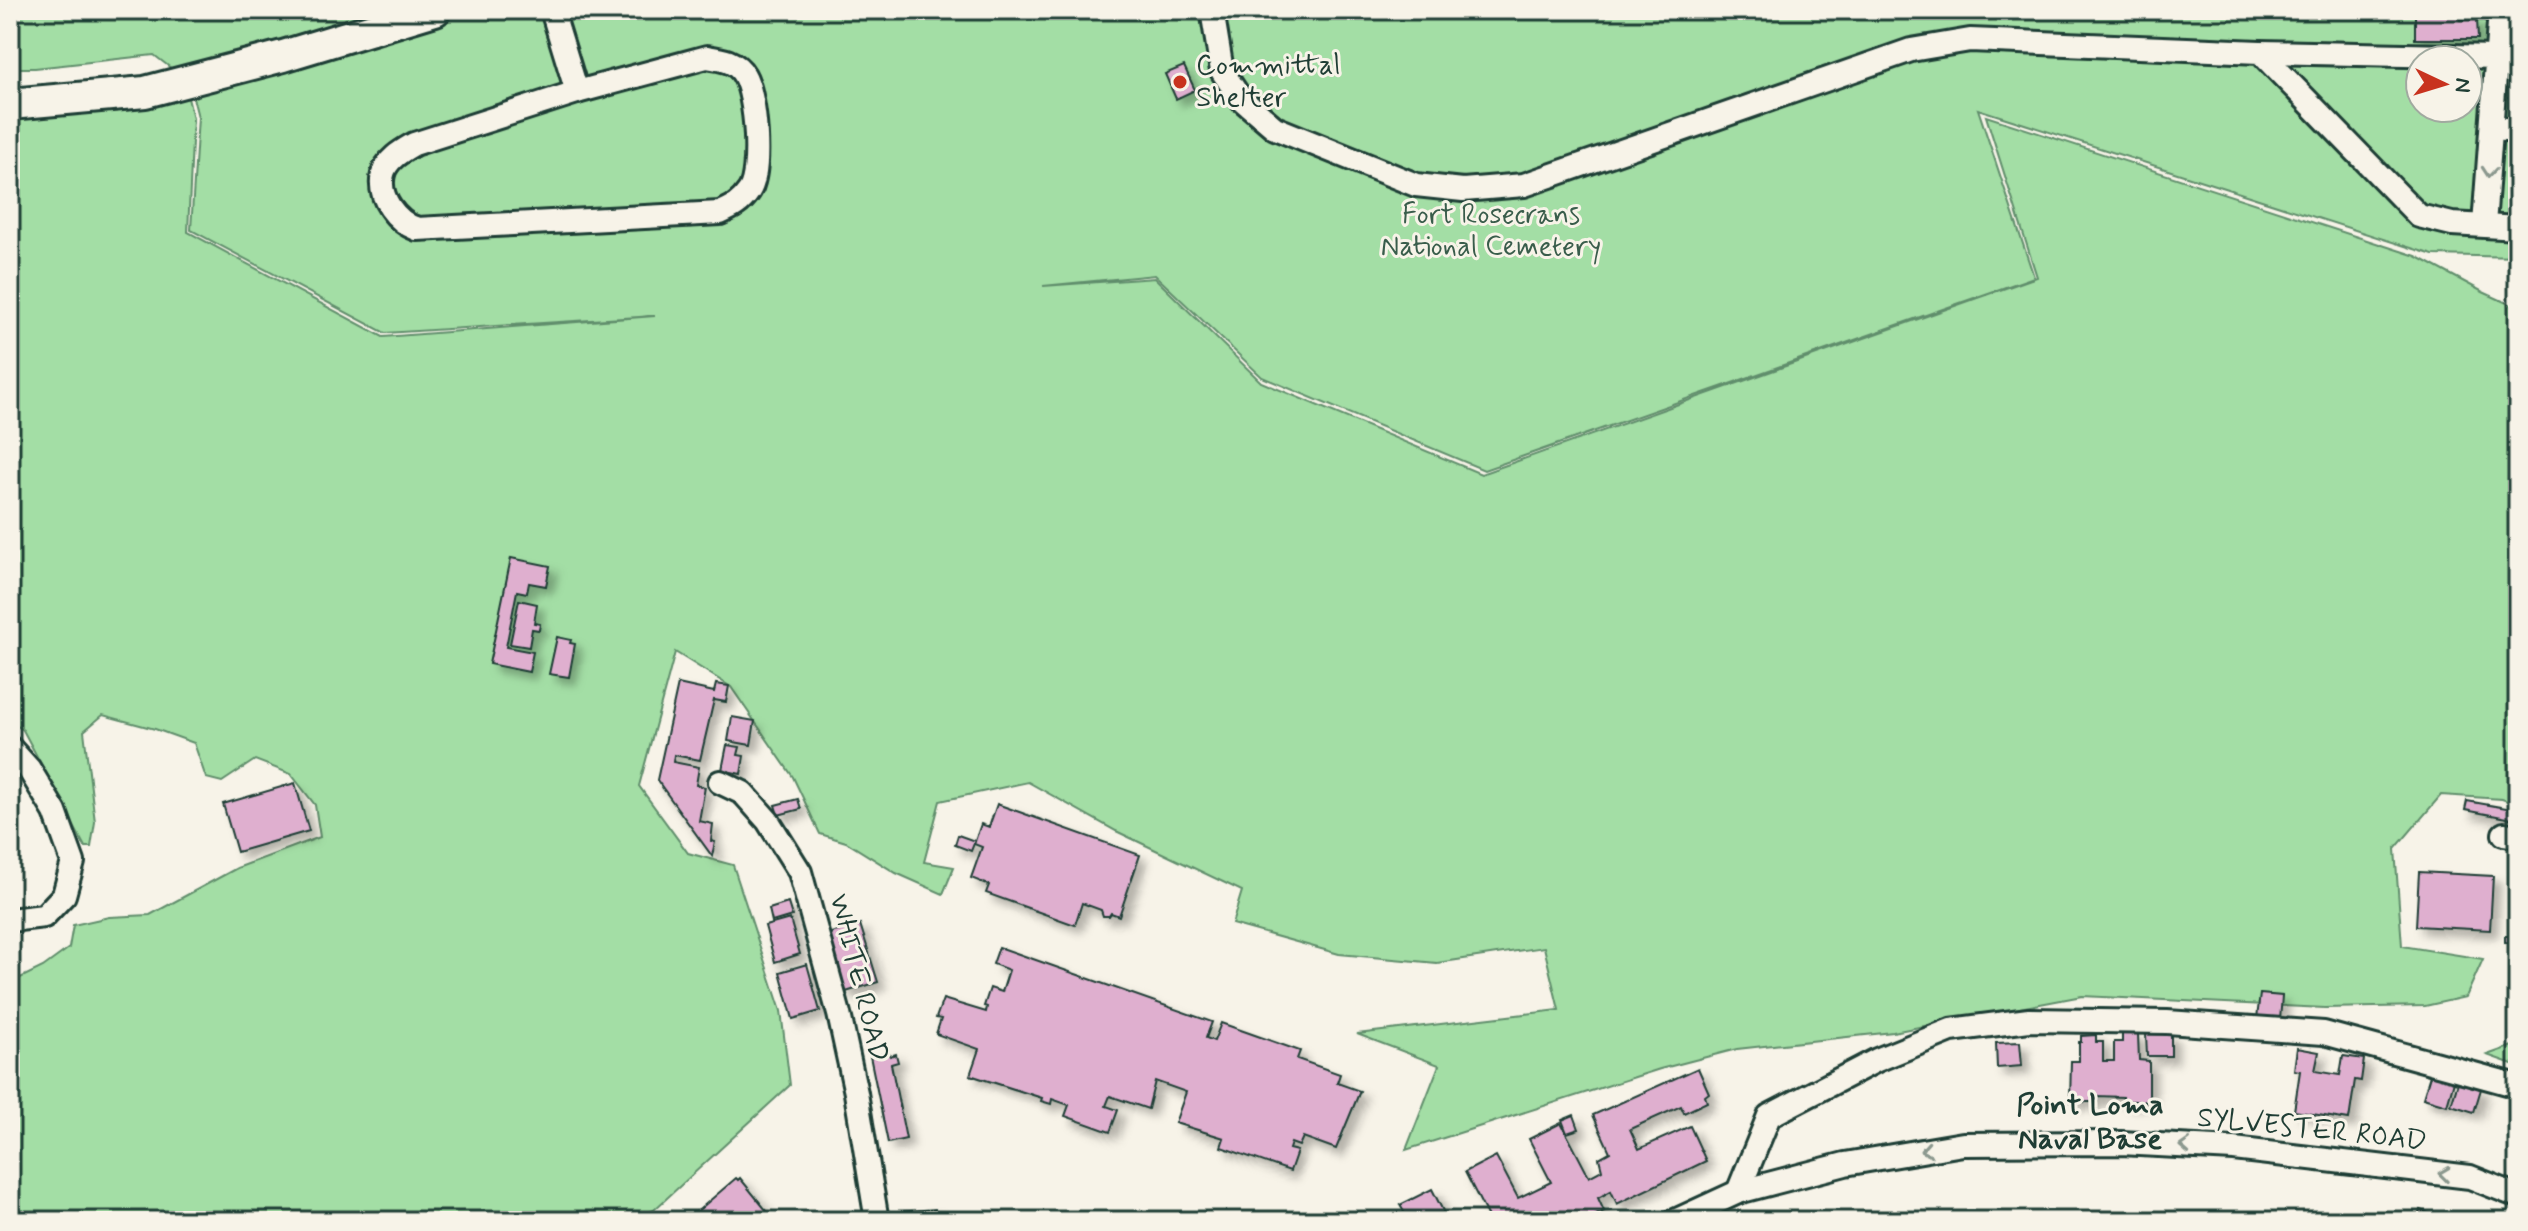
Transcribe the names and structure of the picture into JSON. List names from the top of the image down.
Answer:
{
  "streets": {
    "street": ["WHITE ROAD", "SYLVESTER ROAD"]
  },
  "districts": ["Point Loma Naval Base"],
  "parks": ["Fort Rosecrans National Cemetery"],
  "places": ["Committal Shelter"],
  "north": "right"
}
